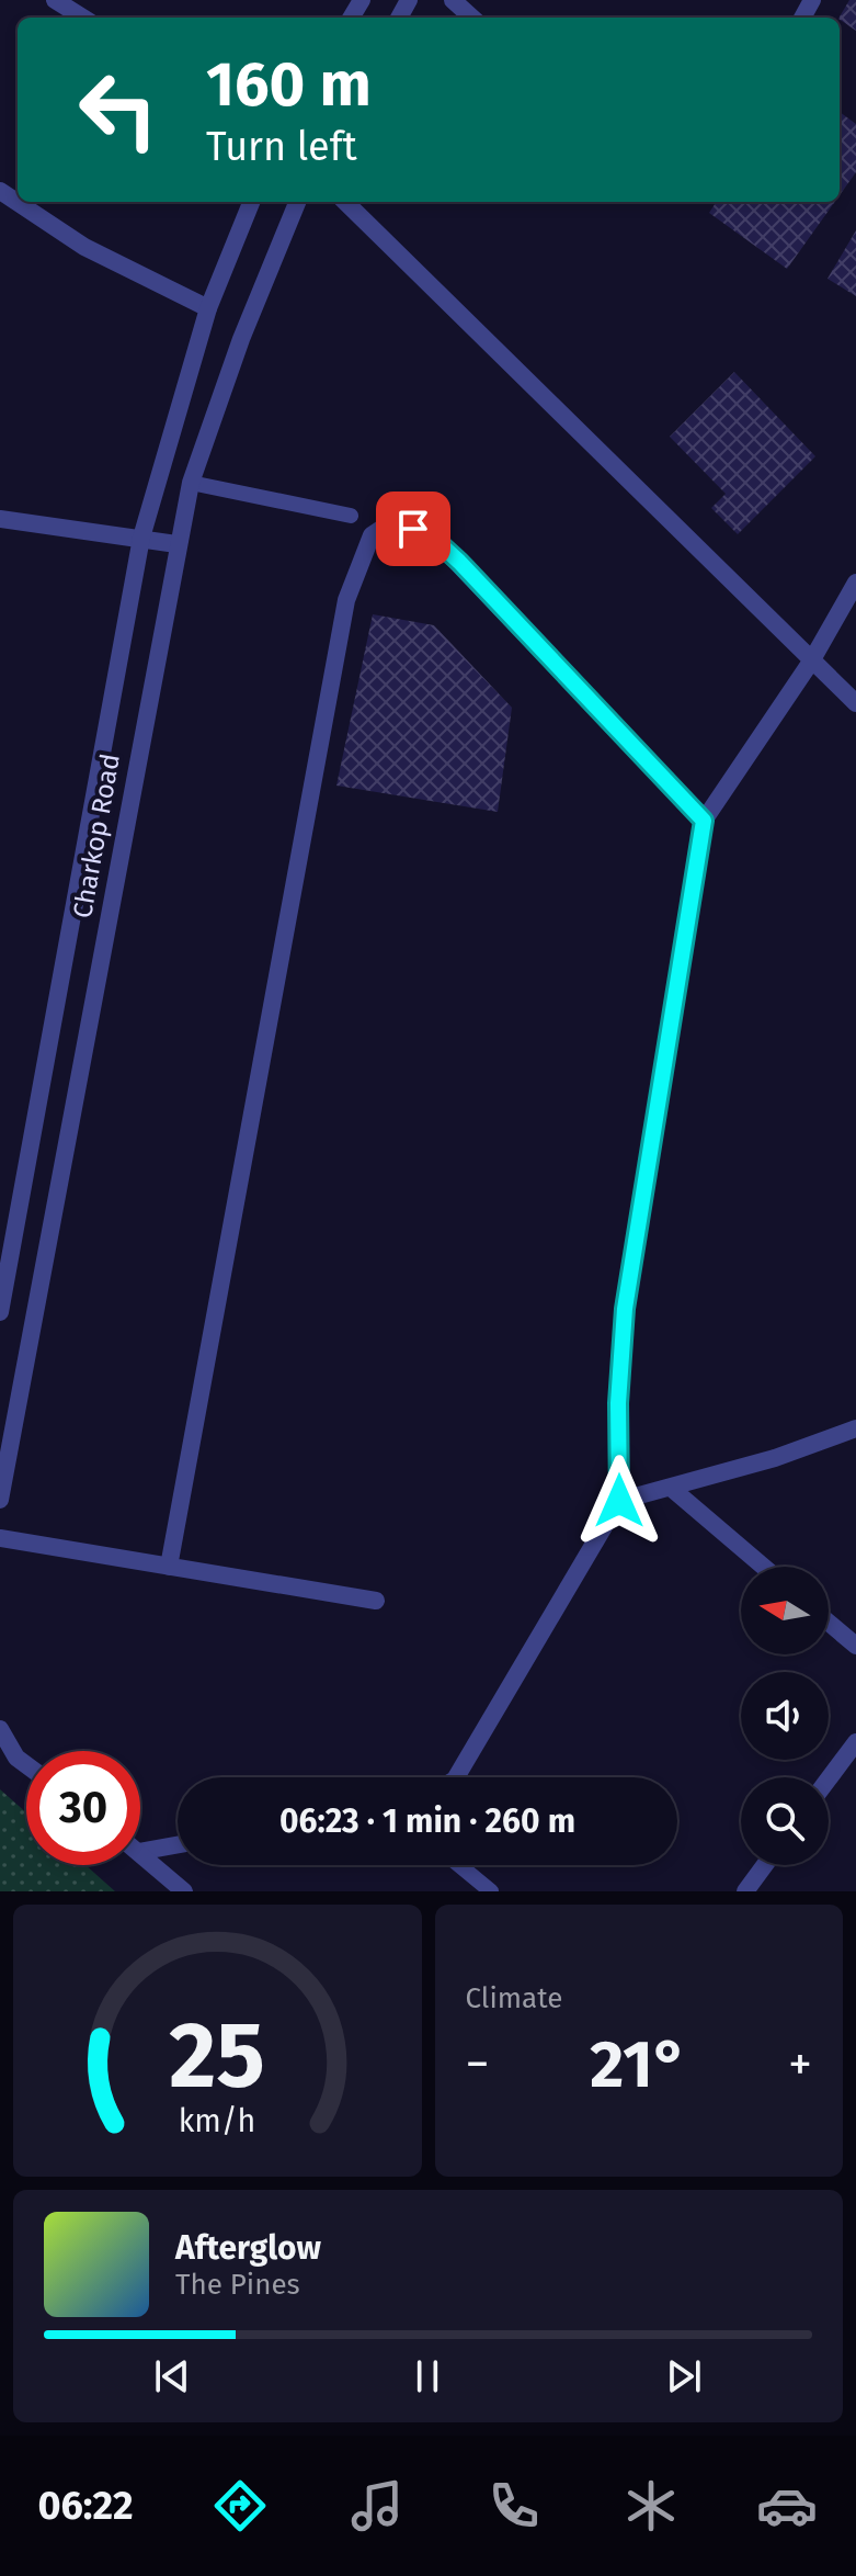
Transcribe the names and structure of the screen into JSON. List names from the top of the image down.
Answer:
{
  "streets": {
    "street": ["Charkop Road"]
  },
  "north": "left",
  "page": {
    "turn": ["160 m", "Turn left"],
    "limit": "30",
    "trip": "06:23 · 1 min · 260 m",
    "tile": "Climate",
    "heat": ["−", "21°", "+"],
    "song": ["Afterglow", "The Pines"],
    "tabs": "06:22",
    "gauge": ["25", "km/h"]
  }
}
